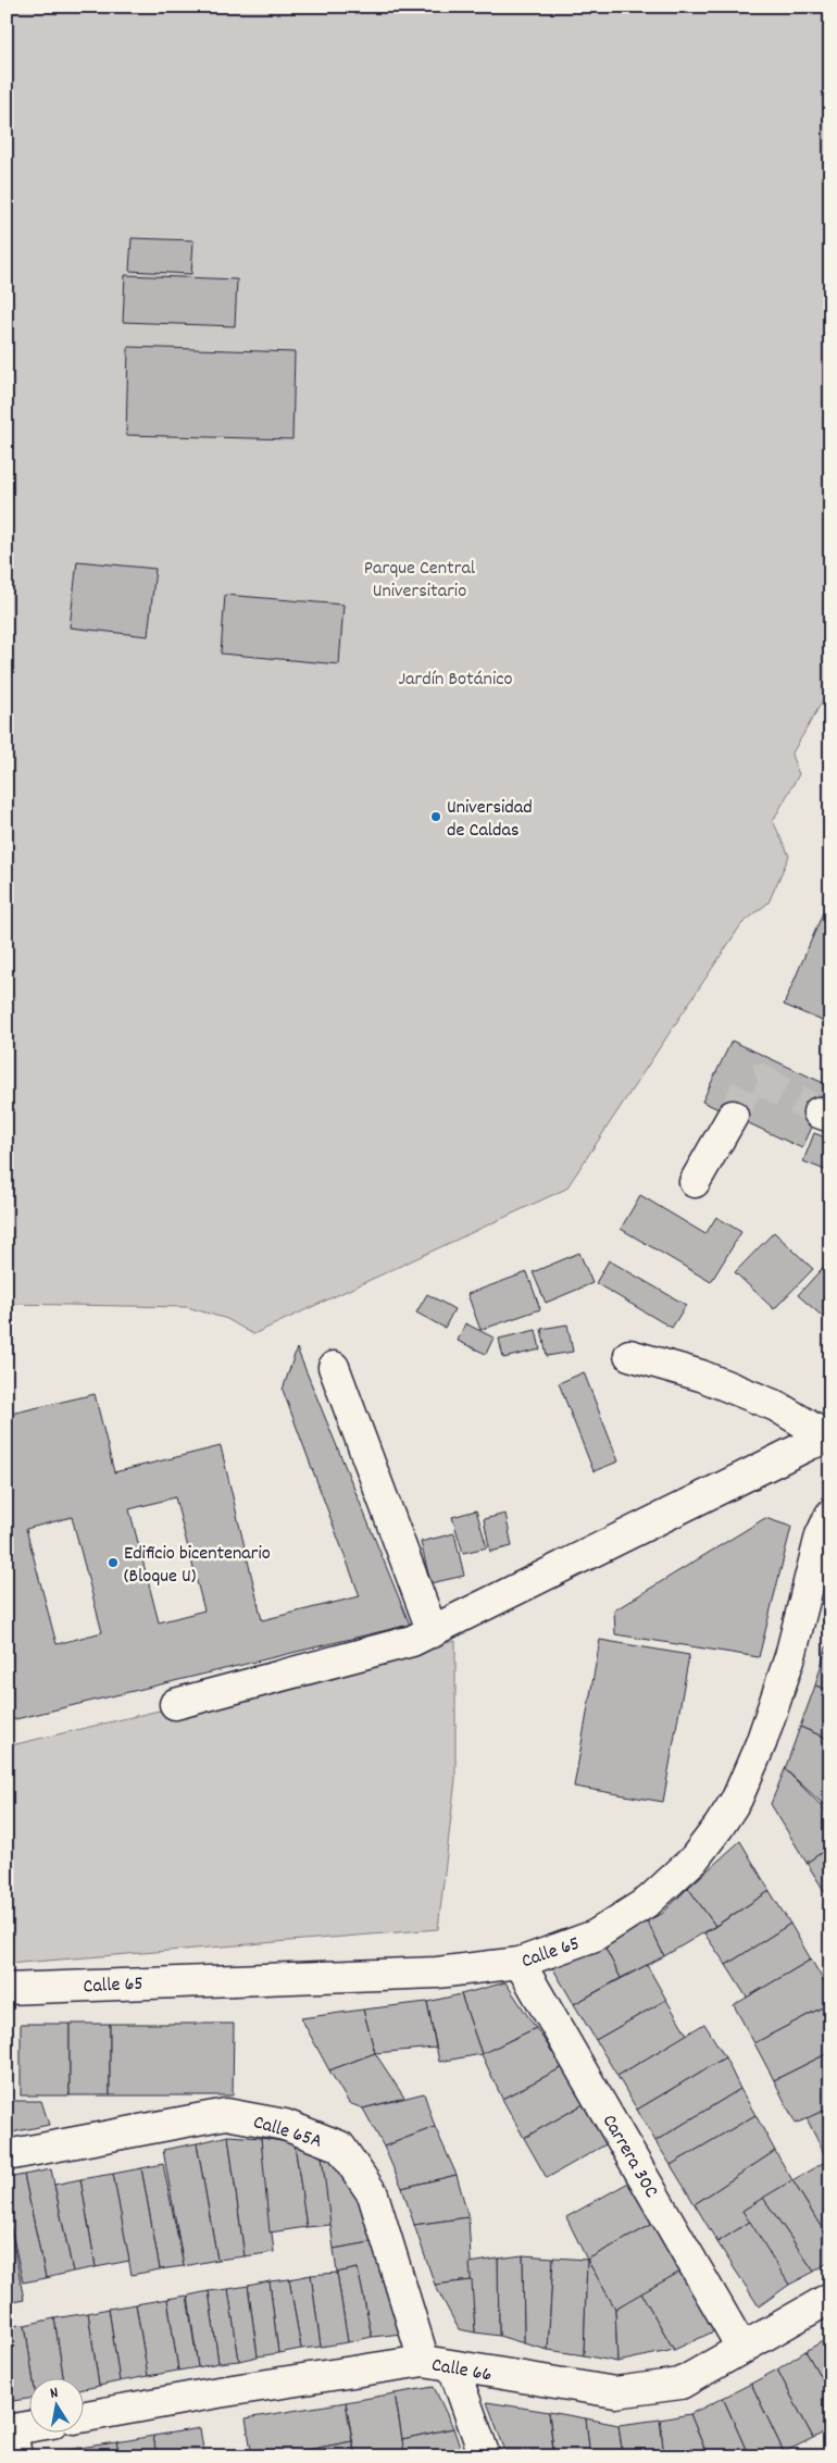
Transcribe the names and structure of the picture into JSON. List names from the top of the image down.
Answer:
{
  "streets": {
    "street": [
      "Calle 65",
      "Calle 65A",
      "Carrera 30C",
      "Calle 66"
    ]
  },
  "crossings": [
    ["Calle 65", "Carrera 30C"],
    ["Calle 65A", "Calle 66"],
    ["Carrera 30C", "Calle 66"]
  ],
  "parks": ["Parque Central Universitario", "Jardín Botánico"],
  "places": ["Universidad de Caldas", "Edificio bicentenario (Bloque U)"],
  "north": "top"
}
